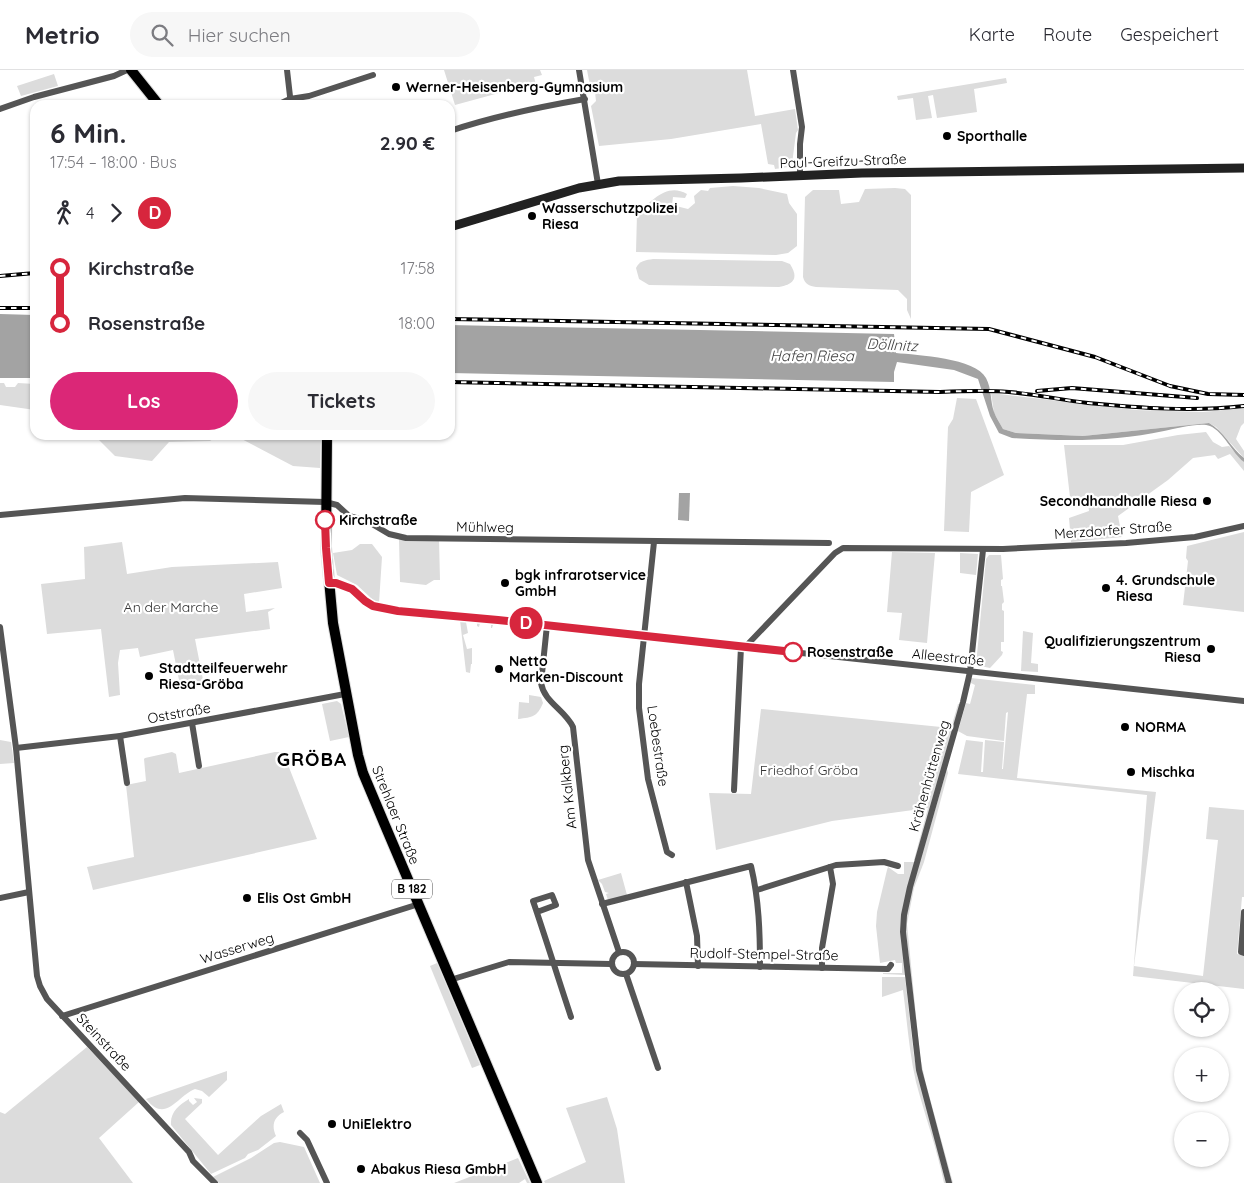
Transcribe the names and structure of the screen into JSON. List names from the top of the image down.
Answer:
{
  "streets": {
    "main road": ["Paul-Greifzu-Straße", "Strehlaer Straße", "B 182"],
    "street": [
      "Mühlweg",
      "Merzdorfer Straße",
      "Alleestraße",
      "Oststraße",
      "Loebestraße",
      "Krähenhüttenweg",
      "Am Kalkberg",
      "Wasserweg",
      "Rudolf-Stempel-Straße",
      "Steinstraße"
    ]
  },
  "crossings": [
    ["Mühlweg", "Strehlaer Straße"],
    ["Merzdorfer Straße", "Krähenhüttenweg"],
    ["Alleestraße", "Loebestraße"],
    ["Alleestraße", "Krähenhüttenweg"],
    ["Alleestraße", "Am Kalkberg"],
    ["Alleestraße", "Strehlaer Straße"],
    ["Oststraße", "Strehlaer Straße"],
    ["Oststraße", "Steinstraße"],
    ["Am Kalkberg", "Rudolf-Stempel-Straße"],
    ["Strehlaer Straße", "Wasserweg"],
    ["Wasserweg", "Steinstraße"]
  ],
  "districts": ["GRÖBA"],
  "water": ["Döllnitz", "Hafen Riesa"],
  "parks": ["An der Marche", "Friedhof Gröba"],
  "places": [
    "Werner-Heisenberg-Gymnasium",
    "Sporthalle",
    "Wasserschutzpolizei Riesa",
    "Secondhandhalle Riesa",
    "Kirchstraße",
    "bgk infrarotservice GmbH",
    "4. Grundschule Riesa",
    "Qualifizierungszentrum Riesa",
    "Rosenstraße",
    "Netto Marken-Discount",
    "Stadtteilfeuerwehr Riesa-Gröba",
    "NORMA",
    "Mischka",
    "Elis Ost GmbH",
    "UniElektro",
    "Abakus Riesa GmbH"
  ],
  "lines": ["bus line D"],
  "page": {
    "header": "Metrio",
    "search": "Hier suchen",
    "nav": ["Karte", "Route", "Gespeichert"],
    "on_map": "D",
    "heading": ["6 Min.", "17:54 – 18:00 · Bus", "2.90 €"],
    "legs": ["4", "D"],
    "list": [
      {
        "name": "Kirchstraße",
        "value": "17:58"
      },
      {
        "name": "Rosenstraße",
        "value": "18:00"
      }
    ],
    "buttons": ["Los", "Tickets"],
    "map_buttons": ["+", "−"]
  }
}
